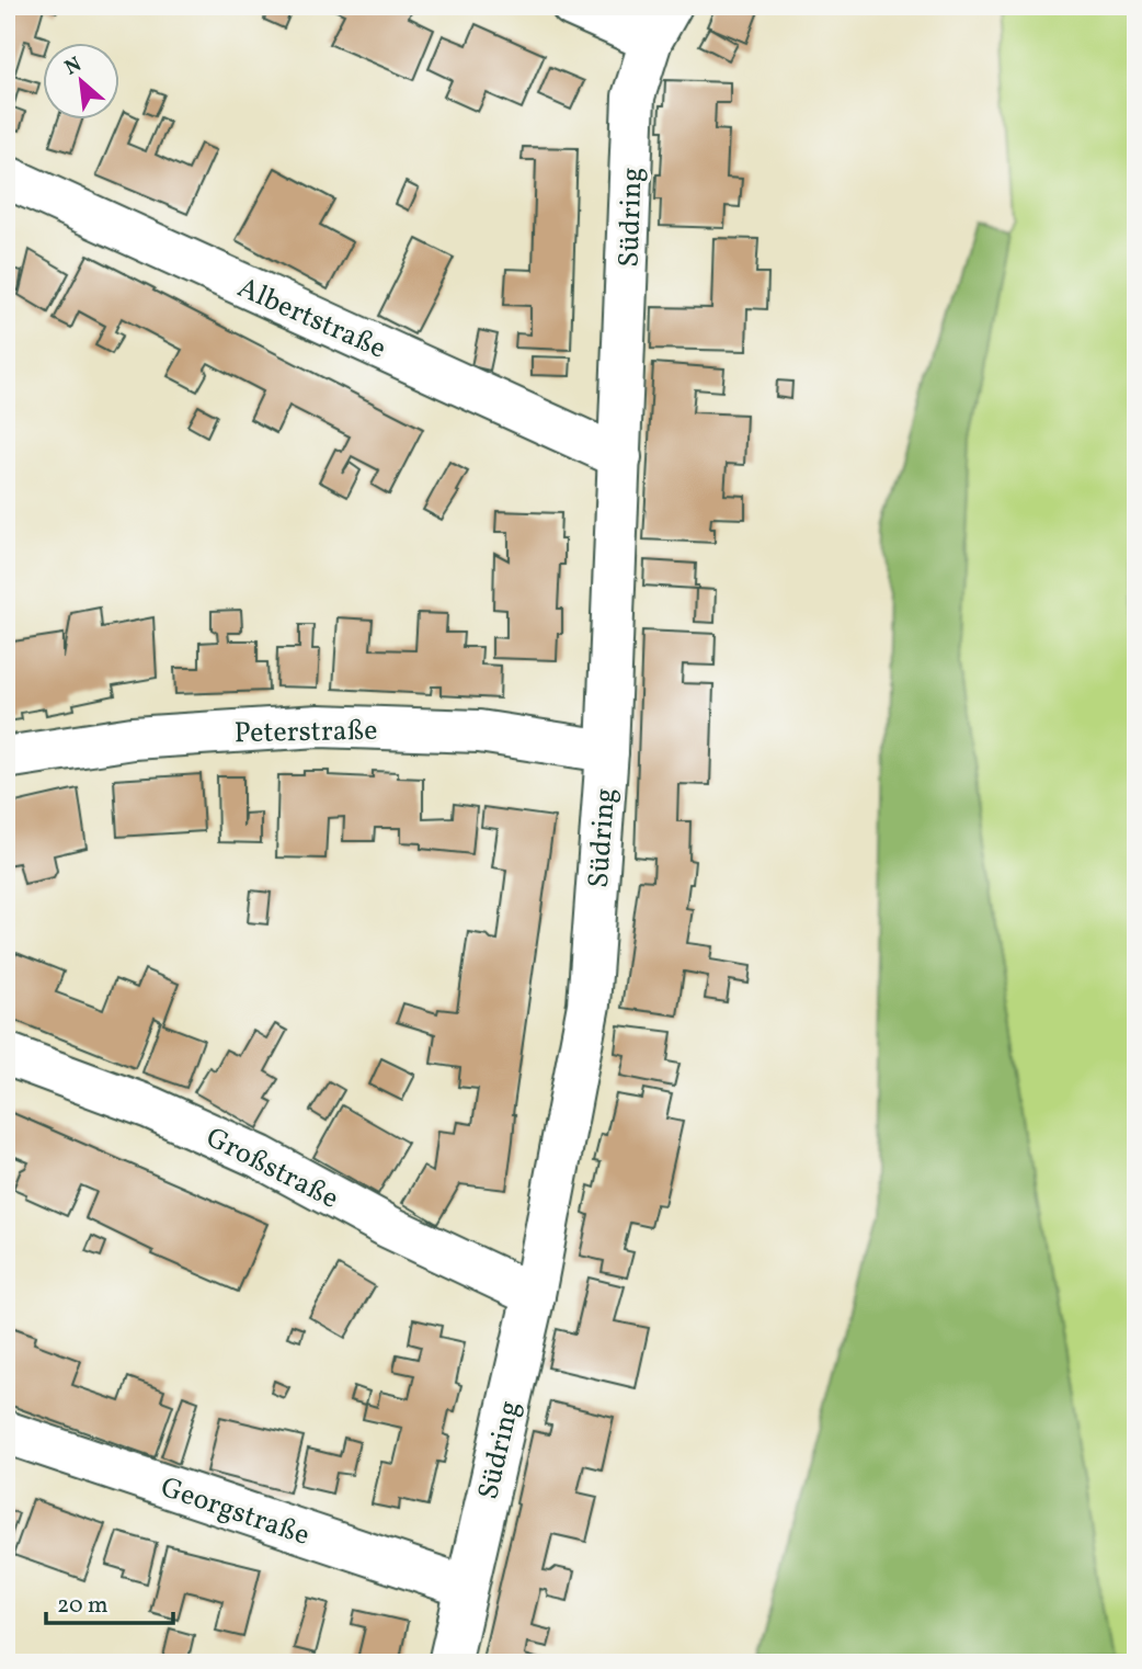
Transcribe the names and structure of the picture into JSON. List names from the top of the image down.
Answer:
{
  "streets": {
    "street": [
      "Südring",
      "Albertstraße",
      "Peterstraße",
      "Großstraße",
      "Georgstraße"
    ]
  },
  "crossings": [
    ["Südring", "Albertstraße"],
    ["Südring", "Peterstraße"],
    ["Südring", "Großstraße"],
    ["Südring", "Georgstraße"]
  ],
  "scale_bar": "20 m",
  "north": "top left"
}
